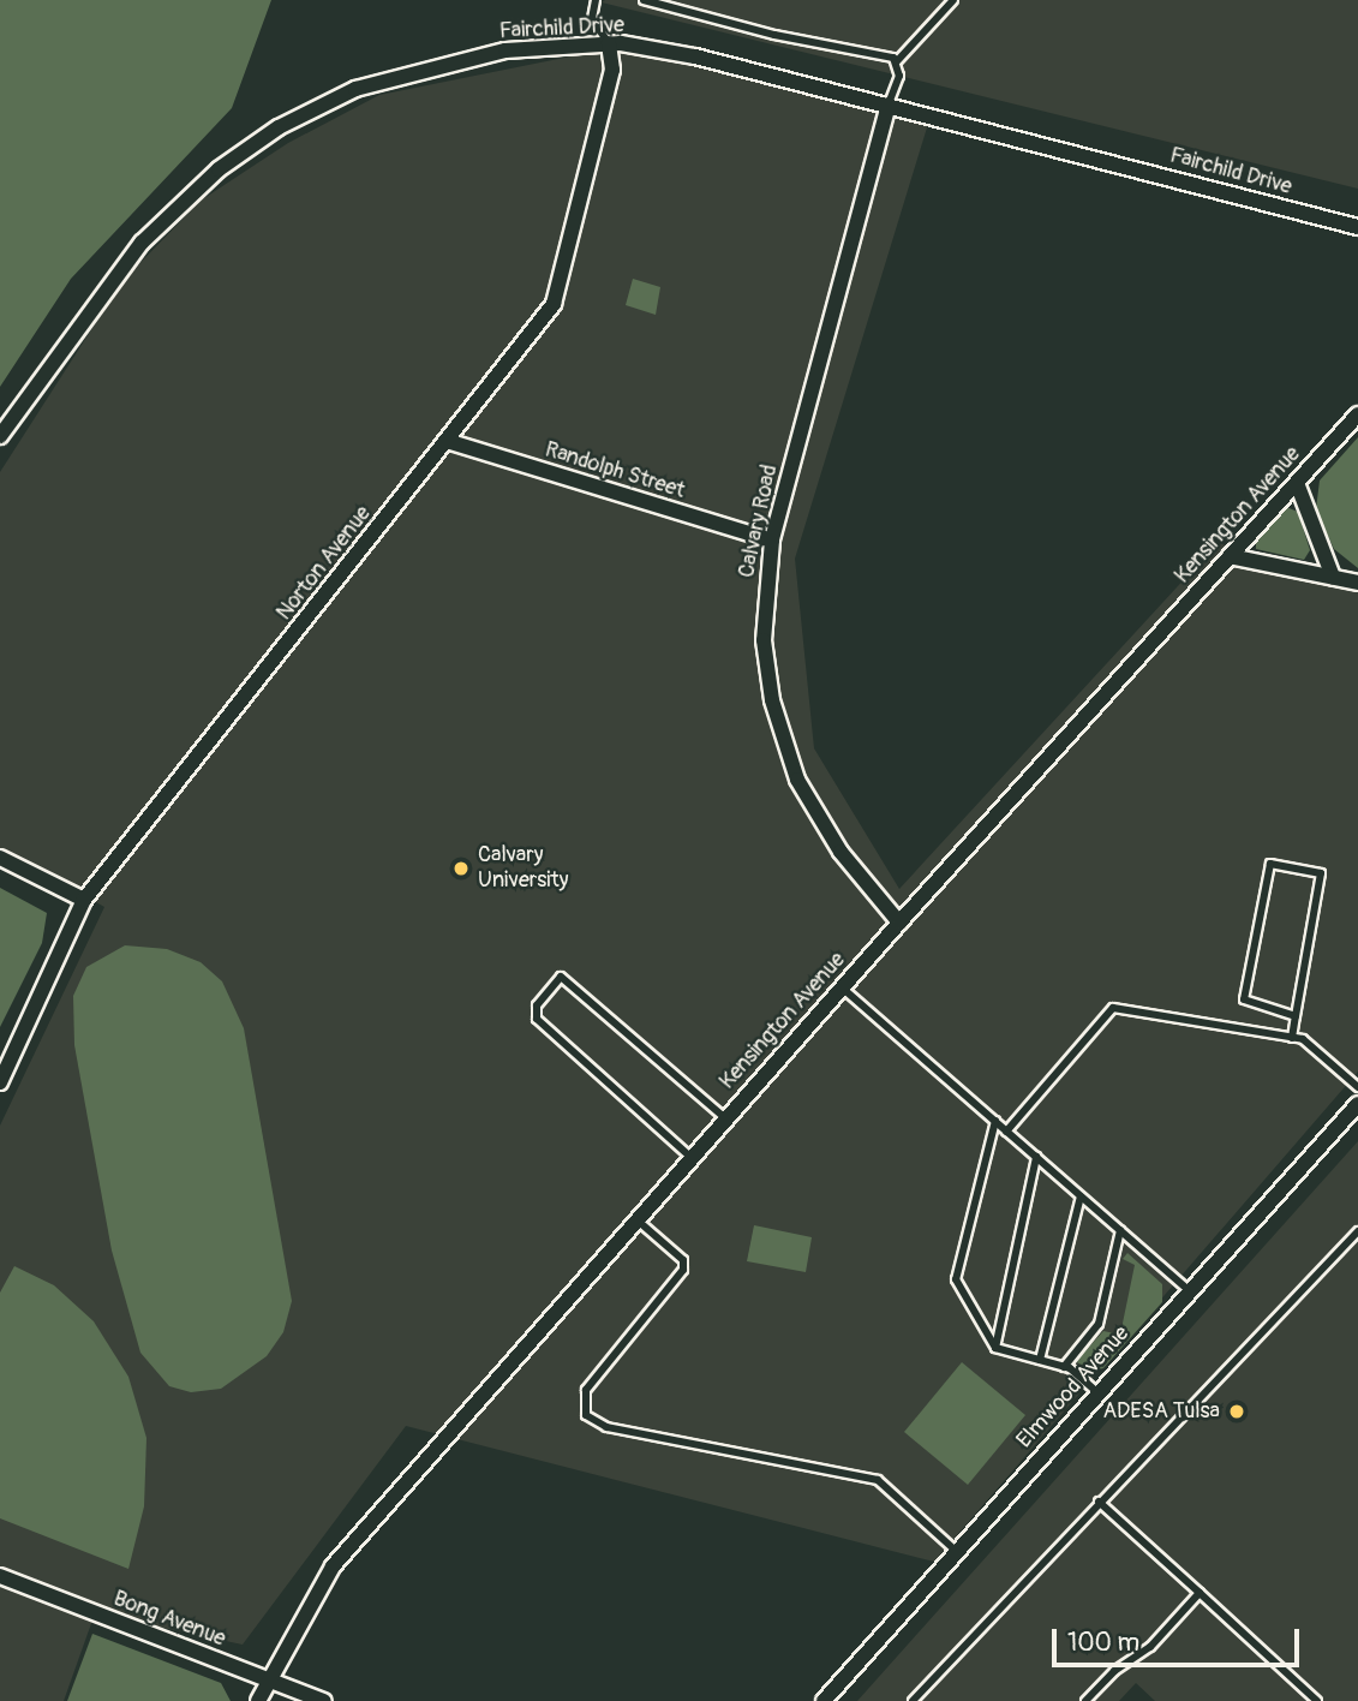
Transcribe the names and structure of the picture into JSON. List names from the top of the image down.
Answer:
{
  "streets": {
    "street": [
      "Fairchild Drive",
      "Randolph Street",
      "Kensington Avenue",
      "Calvary Road",
      "Norton Avenue",
      "Elmwood Avenue",
      "Bong Avenue"
    ]
  },
  "crossings": [
    ["Fairchild Drive", "Calvary Road"],
    ["Fairchild Drive", "Norton Avenue"],
    ["Randolph Street", "Calvary Road"],
    ["Randolph Street", "Norton Avenue"],
    ["Kensington Avenue", "Calvary Road"],
    ["Kensington Avenue", "Bong Avenue"]
  ],
  "places": ["Calvary University", "ADESA Tulsa"],
  "scale_bar": "100 m"
}
